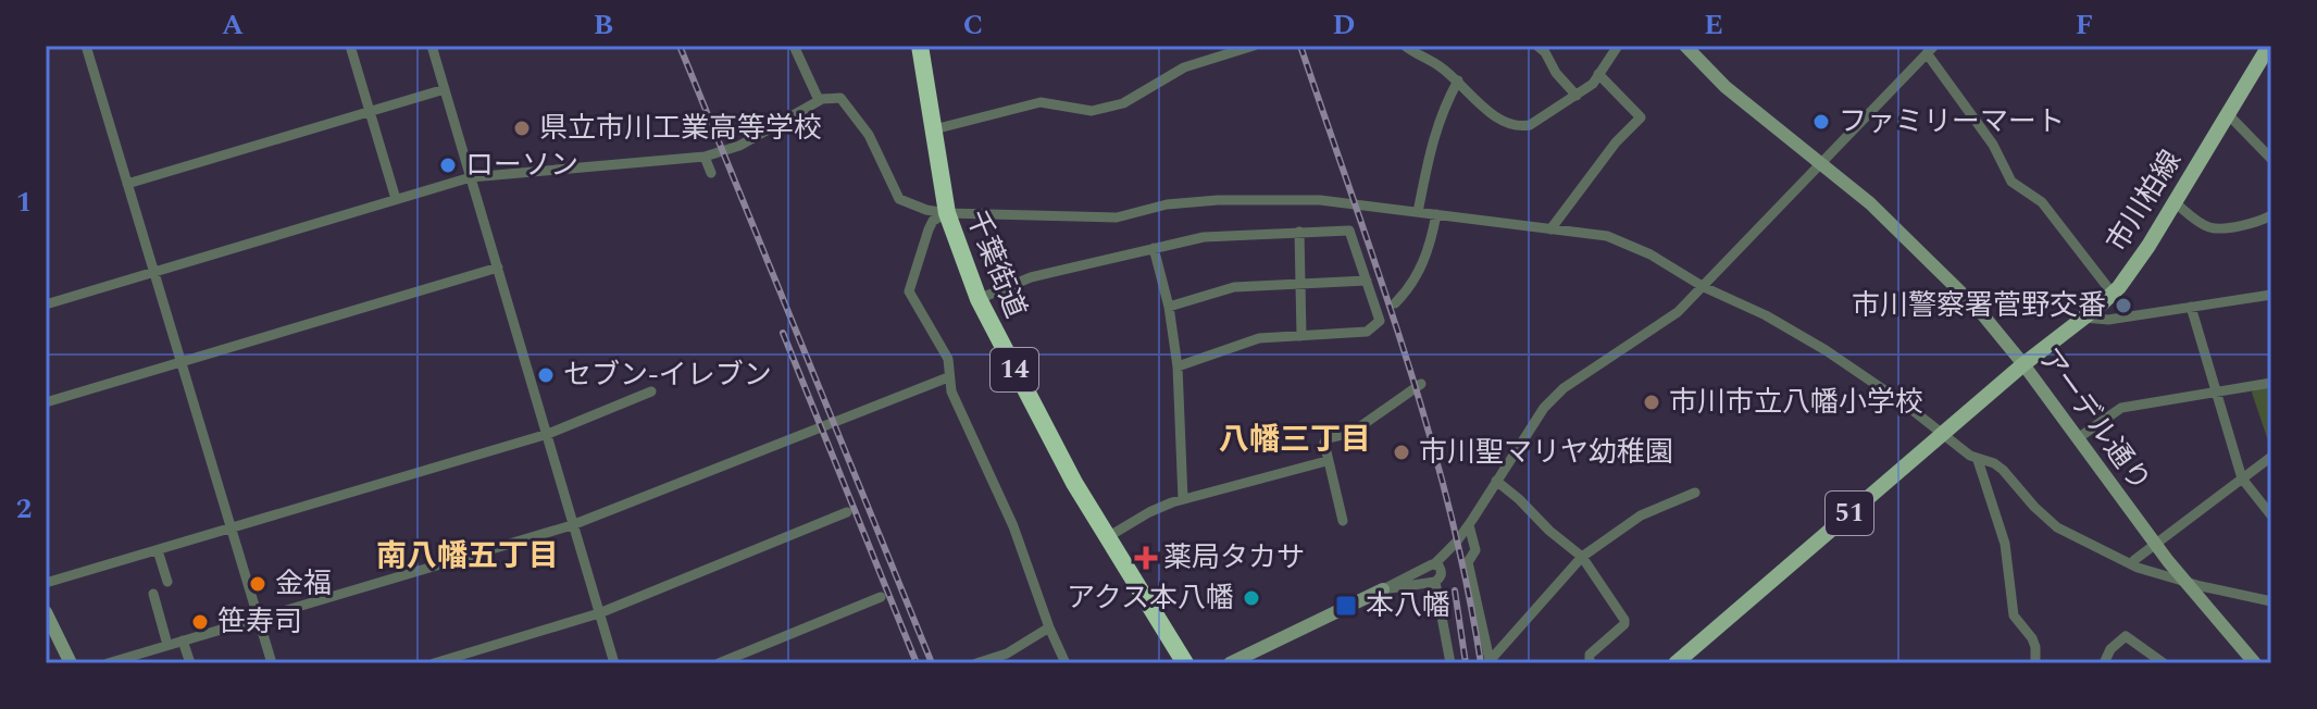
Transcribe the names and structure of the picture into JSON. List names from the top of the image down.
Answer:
{
  "streets": {
    "highway": ["千葉街道", "14"],
    "main road": ["市川柏線", "51"],
    "street": ["アーデル通り"]
  },
  "crossings": [
    ["市川柏線", "アーデル通り"]
  ],
  "districts": ["八幡三丁目", "南八幡五丁目"],
  "places": {
    "other": [
      "ファミリーマート",
      "県立市川工業高等学校",
      "ローソン",
      "市川警察署菅野交番",
      "セブン-イレブン",
      "市川市立八幡小学校",
      "市川聖マリヤ幼稚園",
      "金福",
      "アクス本八幡",
      "笹寿司"
    ],
    "health": ["薬局タカサ"],
    "transit": ["本八幡"]
  },
  "grid": {
    "columns": [
      "A",
      "B",
      "C",
      "D",
      "E",
      "F"
    ],
    "rows": ["1", "2"]
  }
}
